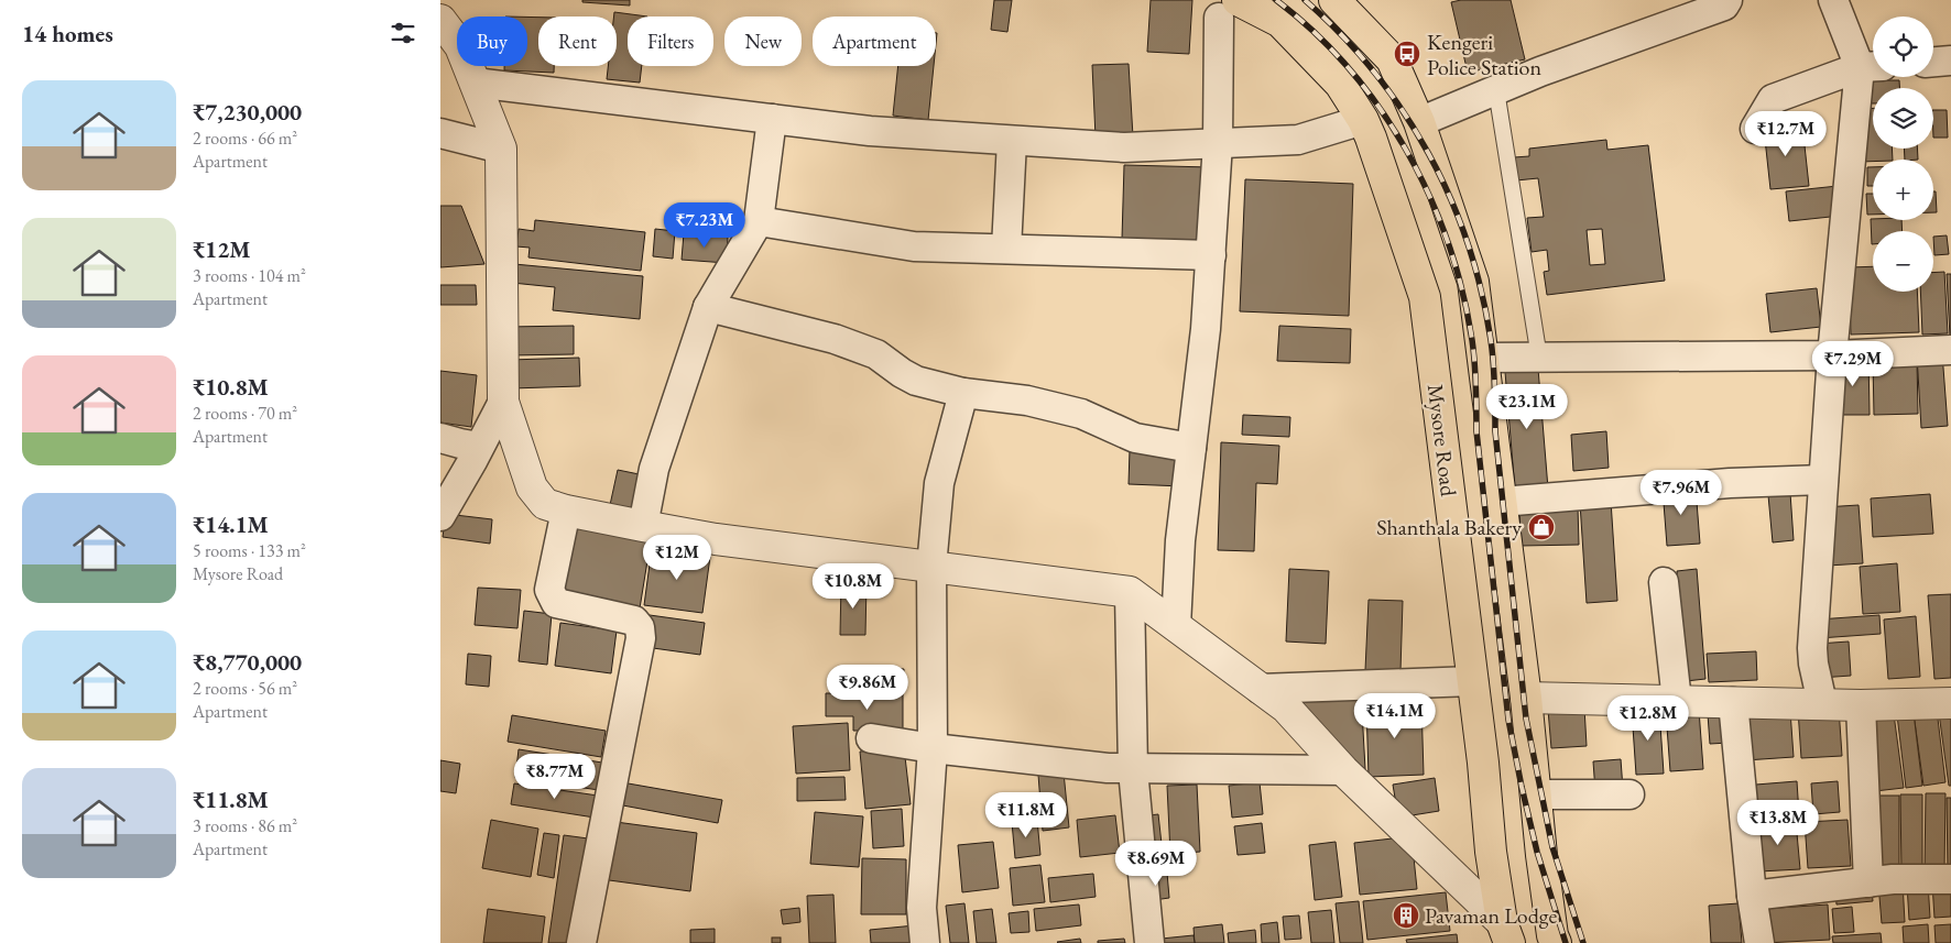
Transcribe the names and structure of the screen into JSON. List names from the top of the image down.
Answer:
{
  "streets": {
    "highway": ["Mysore Road"]
  },
  "places": {
    "bus stop": ["Kengeri Police Station"],
    "shop": ["Shanthala Bakery"],
    "building": ["Pavaman Lodge"]
  },
  "page": {
    "heading": "14 homes",
    "map_buttons": ["+", "−"],
    "chip": [
      "Buy",
      "Rent",
      "Filters",
      "New",
      "Apartment"
    ],
    "list": [
      {
        "name": "₹7,230,000",
        "note": "2 rooms · 66 m² · Apartment"
      },
      {
        "name": "₹12M",
        "note": "3 rooms · 104 m² · Apartment"
      },
      {
        "name": "₹10.8M",
        "note": "2 rooms · 70 m² · Apartment"
      },
      {
        "name": "₹14.1M",
        "note": "5 rooms · 133 m² · Mysore Road"
      },
      {
        "name": "₹8,770,000",
        "note": "2 rooms · 56 m² · Apartment"
      },
      {
        "name": "₹11.8M",
        "note": "3 rooms · 86 m² · Apartment"
      }
    ],
    "price": [
      "₹12.7M",
      "₹7.23M",
      "₹7.29M",
      "₹23.1M",
      "₹7.96M",
      "₹12M",
      "₹10.8M",
      "₹9.86M",
      "₹14.1M",
      "₹12.8M",
      "₹8.77M",
      "₹11.8M",
      "₹13.8M",
      "₹8.69M"
    ]
  }
}
